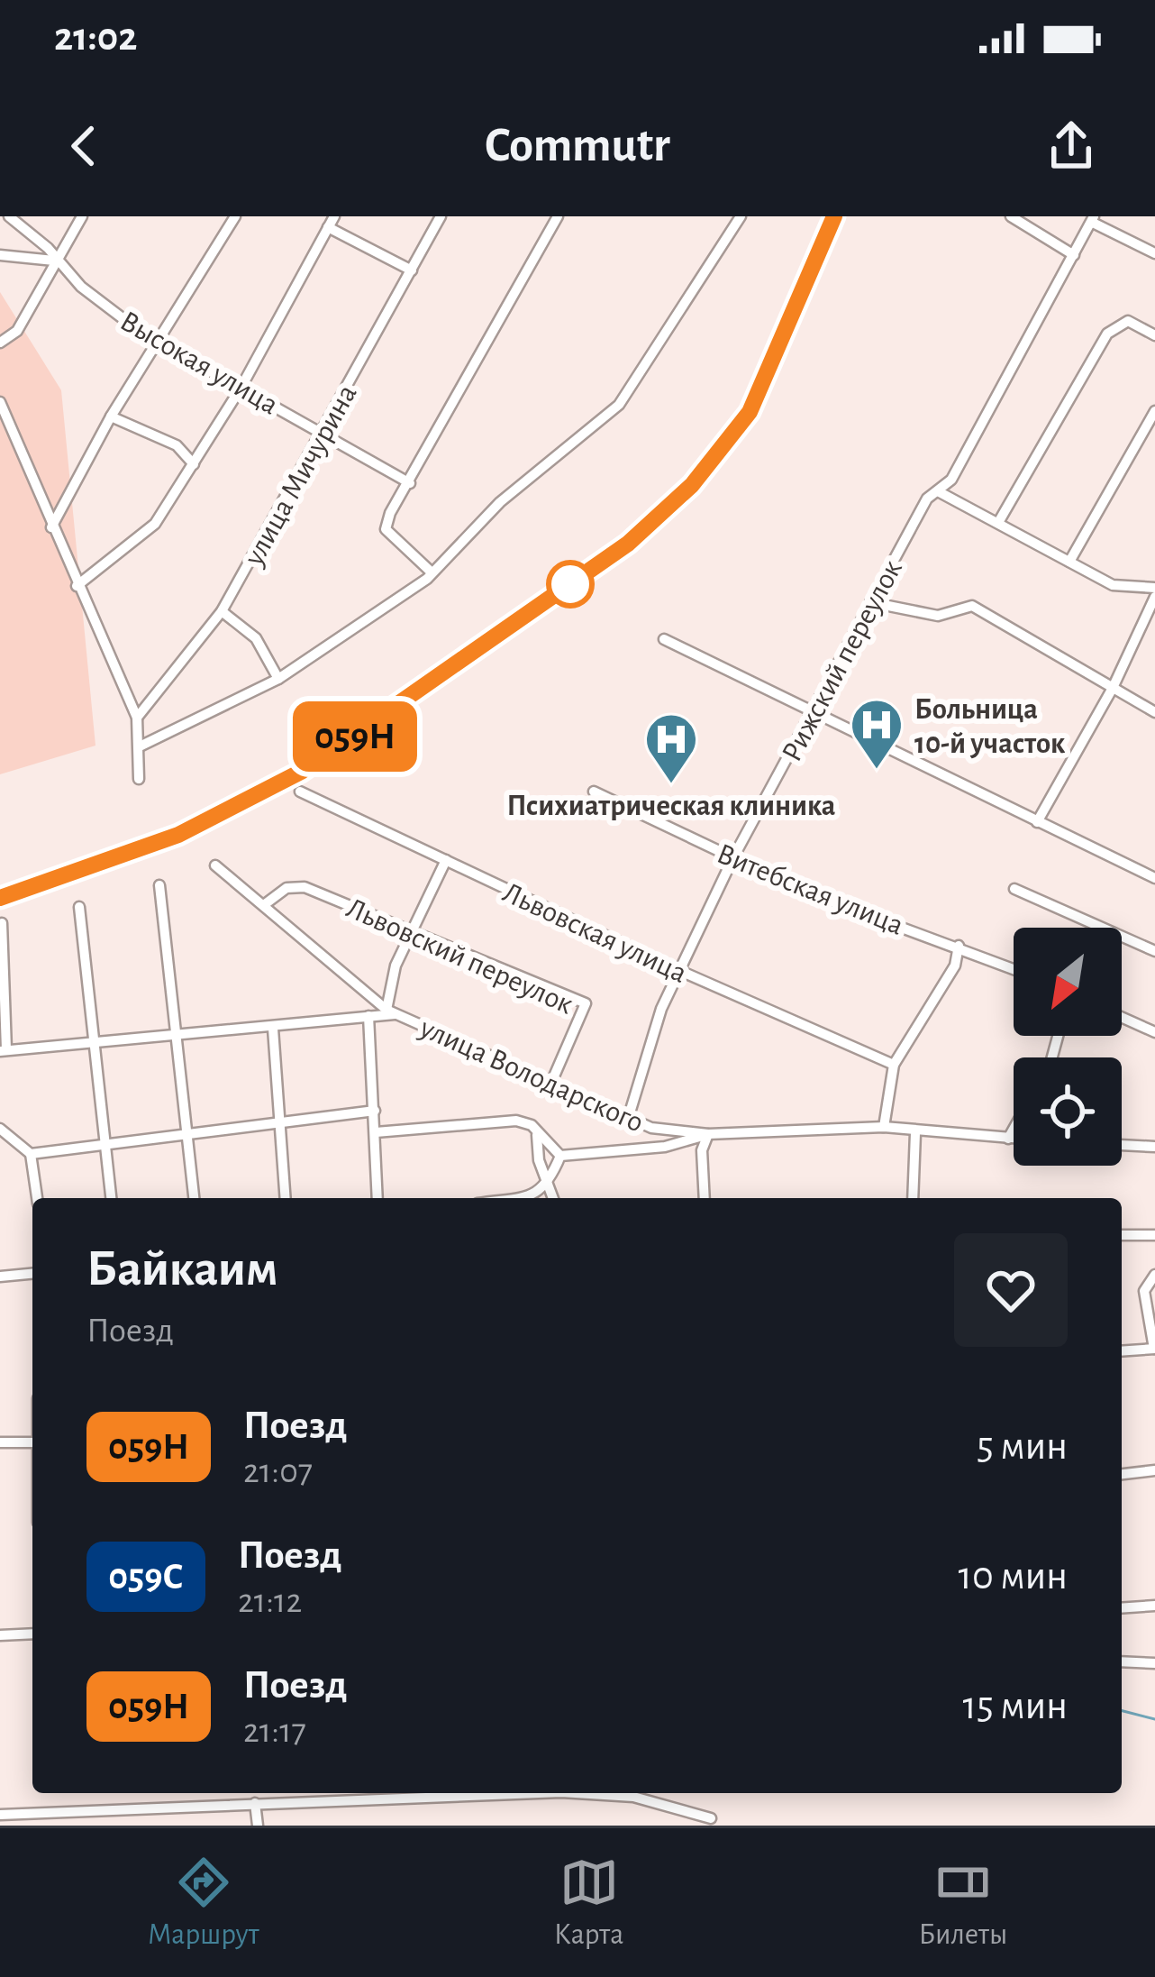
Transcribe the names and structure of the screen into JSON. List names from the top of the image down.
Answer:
{
  "streets": {
    "street": [
      "Высокая улица",
      "улица Мичурина",
      "Рижский переулок",
      "Витебская улица",
      "Львовская улица",
      "Львовский переулок",
      "улица Володарского"
    ]
  },
  "crossings": [
    ["Высокая улица", "улица Мичурина"],
    ["Рижский переулок", "Витебская улица"],
    ["Рижский переулок", "Львовская улица"],
    ["Рижский переулок", "улица Володарского"],
    ["Львовский переулок", "улица Володарского"]
  ],
  "places": {
    "hospital": ["Больница 10-й участок", "Психиатрическая клиника"]
  },
  "north": "bottom left",
  "page": {
    "status": "21:02",
    "header": "Commutr",
    "on_map": "059Н",
    "heading": ["Байкаим", "Поезд"],
    "list": [
      {
        "mark": "059Н",
        "name": "Поезд",
        "note": "21:07",
        "value": "5 мин"
      },
      {
        "mark": "059С",
        "name": "Поезд",
        "note": "21:12",
        "value": "10 мин"
      },
      {
        "mark": "059Н",
        "name": "Поезд",
        "note": "21:17",
        "value": "15 мин"
      }
    ],
    "tabs": ["Маршрут", "Карта", "Билеты"]
  }
}
